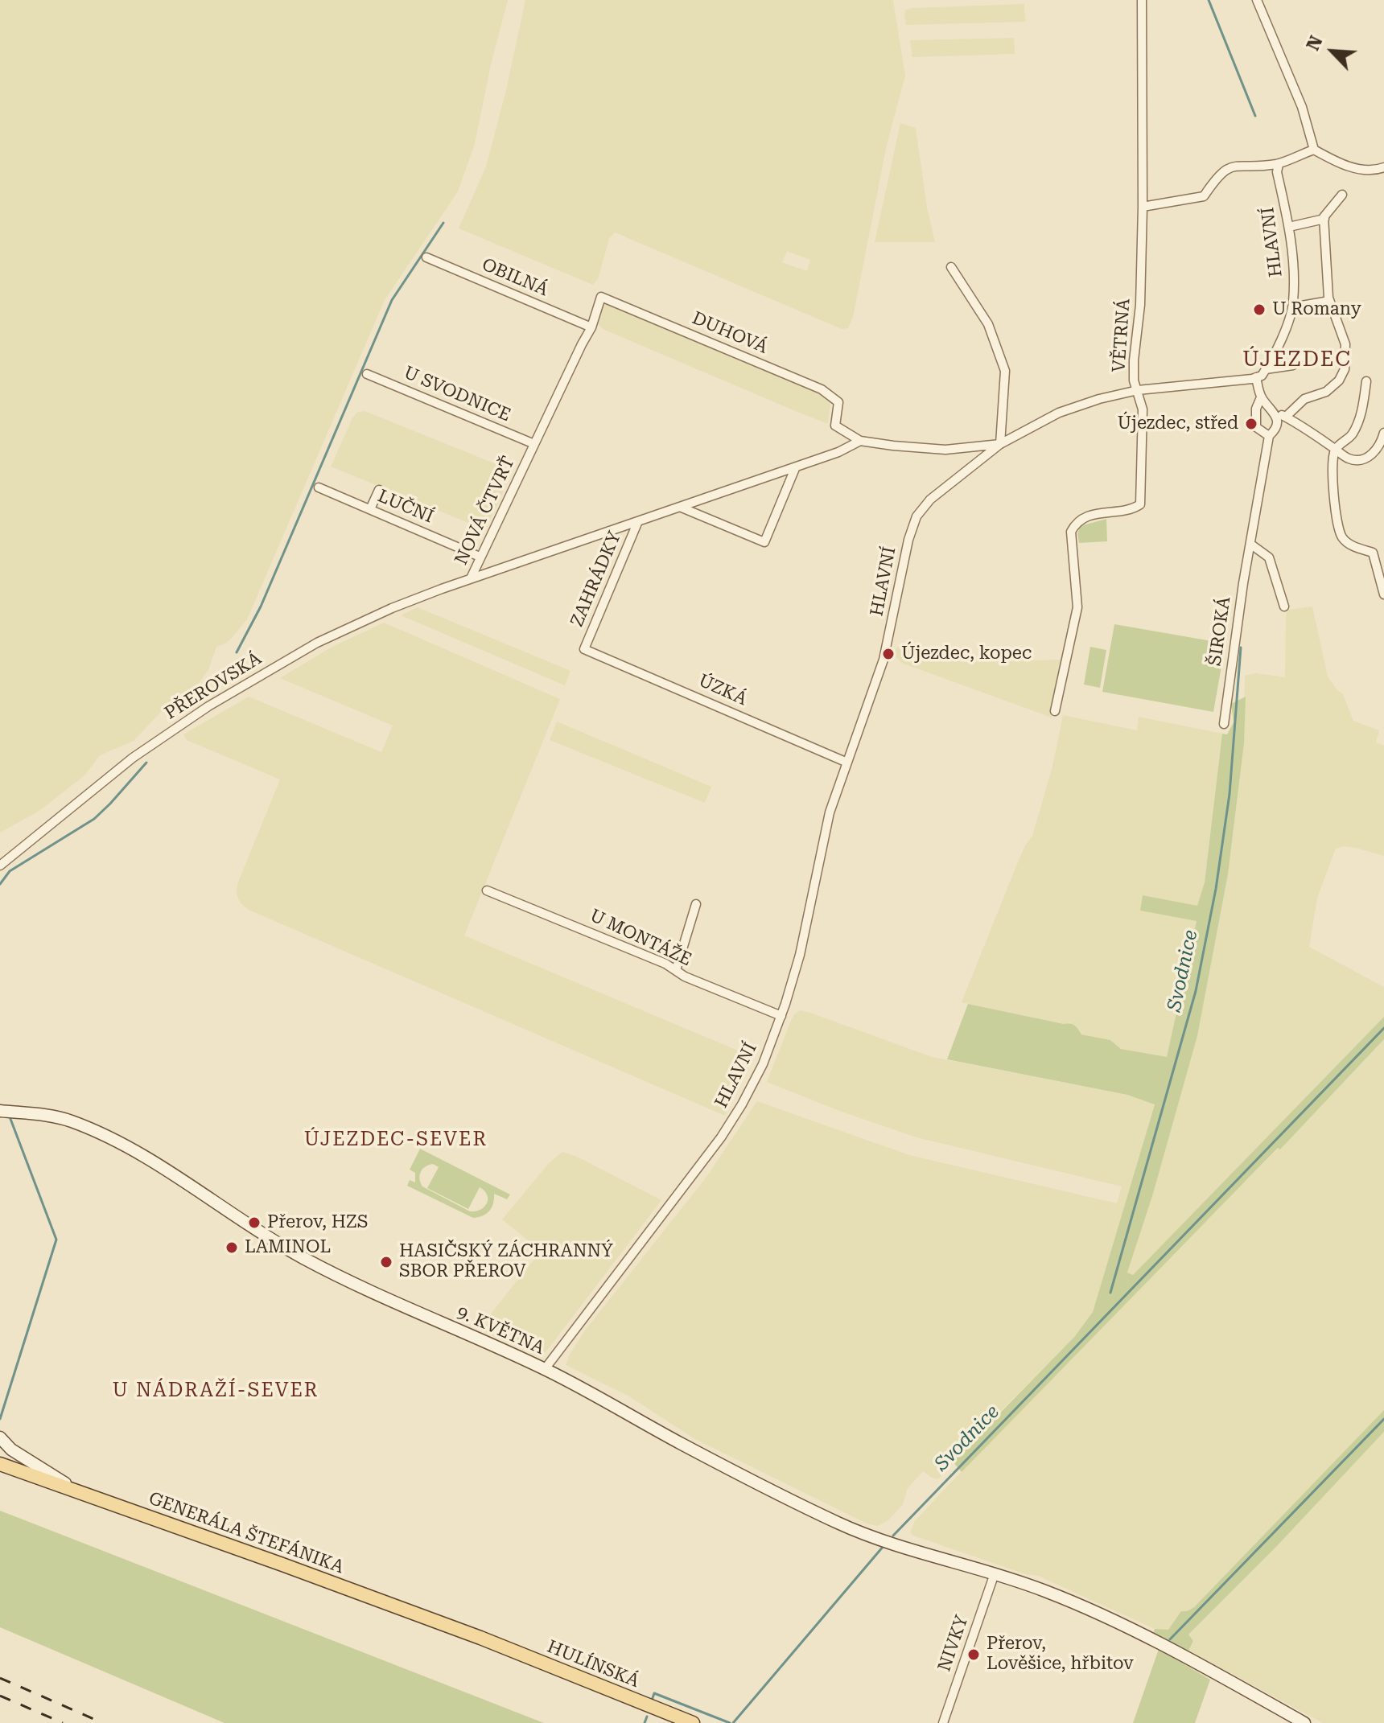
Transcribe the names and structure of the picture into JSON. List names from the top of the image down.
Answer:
{
  "streets": {
    "main road": ["GENERÁLA ŠTEFÁNIKA", "HULÍNSKÁ"],
    "street": [
      "HLAVNÍ",
      "OBILNÁ",
      "DUHOVÁ",
      "VĚTRNÁ",
      "U SVODNICE",
      "LUČNÍ",
      "NOVÁ ČTVRŤ",
      "ZAHRÁDKY",
      "ŠIROKÁ",
      "PŘEROVSKÁ",
      "ÚZKÁ",
      "U MONTÁŽE",
      "9. KVĚTNA",
      "NIVKY"
    ]
  },
  "crossings": [
    ["HLAVNÍ", "VĚTRNÁ"],
    ["HLAVNÍ", "ÚZKÁ"],
    ["HLAVNÍ", "U MONTÁŽE"],
    ["HLAVNÍ", "9. KVĚTNA"],
    ["OBILNÁ", "NOVÁ ČTVRŤ"],
    ["DUHOVÁ", "NOVÁ ČTVRŤ"],
    ["U SVODNICE", "NOVÁ ČTVRŤ"],
    ["LUČNÍ", "NOVÁ ČTVRŤ"],
    ["NOVÁ ČTVRŤ", "ZAHRÁDKY"],
    ["NOVÁ ČTVRŤ", "PŘEROVSKÁ"],
    ["ZAHRÁDKY", "ÚZKÁ"],
    ["9. KVĚTNA", "NIVKY"],
    ["GENERÁLA ŠTEFÁNIKA", "HULÍNSKÁ"]
  ],
  "districts": ["ÚJEZDEC", "ÚJEZDEC-SEVER", "U NÁDRAŽÍ-SEVER"],
  "water": ["Svodnice"],
  "places": [
    "U Romany",
    "Újezdec, střed",
    "Újezdec, kopec",
    "Přerov, HZS",
    "LAMINOL",
    "HASIČSKÝ ZÁCHRANNÝ SBOR PŘEROV",
    "Přerov, Lověšice, hřbitov"
  ],
  "north": "top left"
}
